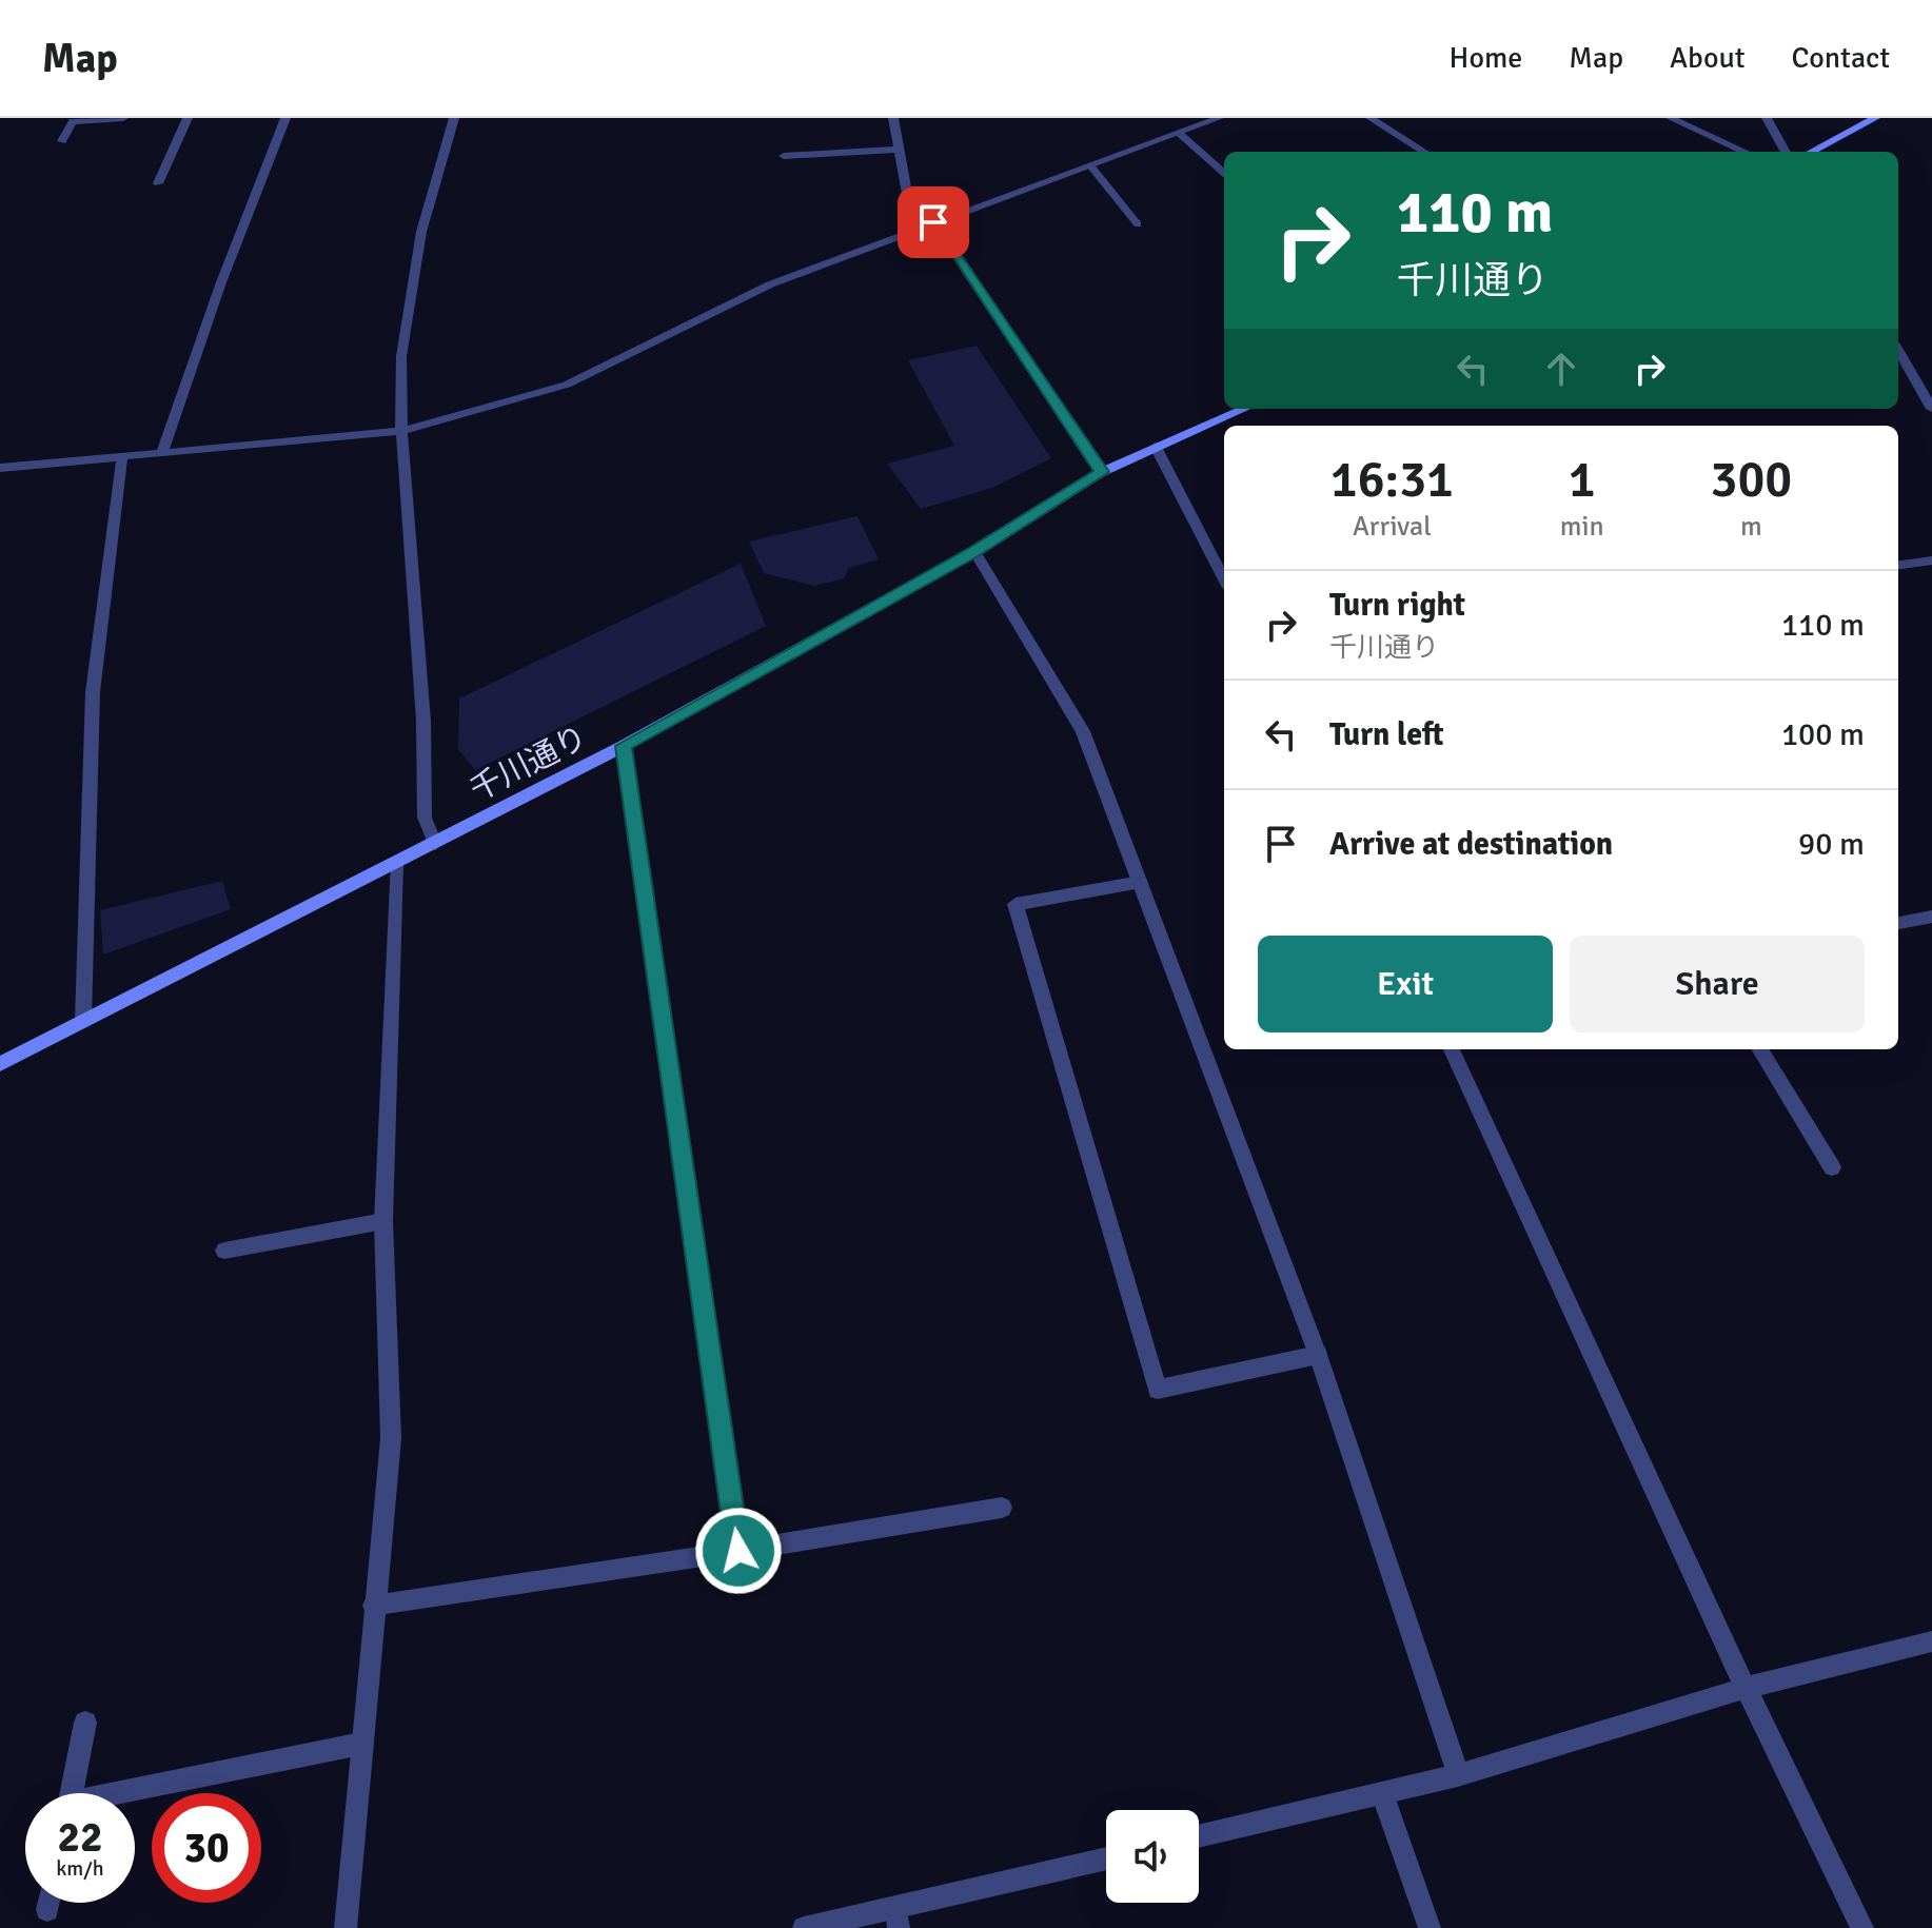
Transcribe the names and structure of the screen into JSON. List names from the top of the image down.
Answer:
{
  "streets": {
    "main road": ["千川通り"]
  },
  "page": {
    "header": "Map",
    "nav": [
      "Home",
      "Map",
      "About",
      "Contact"
    ],
    "turn": ["110 m", "千川通り"],
    "eta": [
      "16:31",
      "Arrival",
      "1",
      "min",
      "300",
      "m"
    ],
    "list": [
      {
        "name": "Turn right",
        "note": "千川通り",
        "value": "110 m"
      },
      {
        "name": "Turn left",
        "value": "100 m"
      },
      {
        "name": "Arrive at destination",
        "value": "90 m"
      }
    ],
    "buttons": ["Exit", "Share"],
    "speed": "22 km/h",
    "limit": "30"
  }
}
